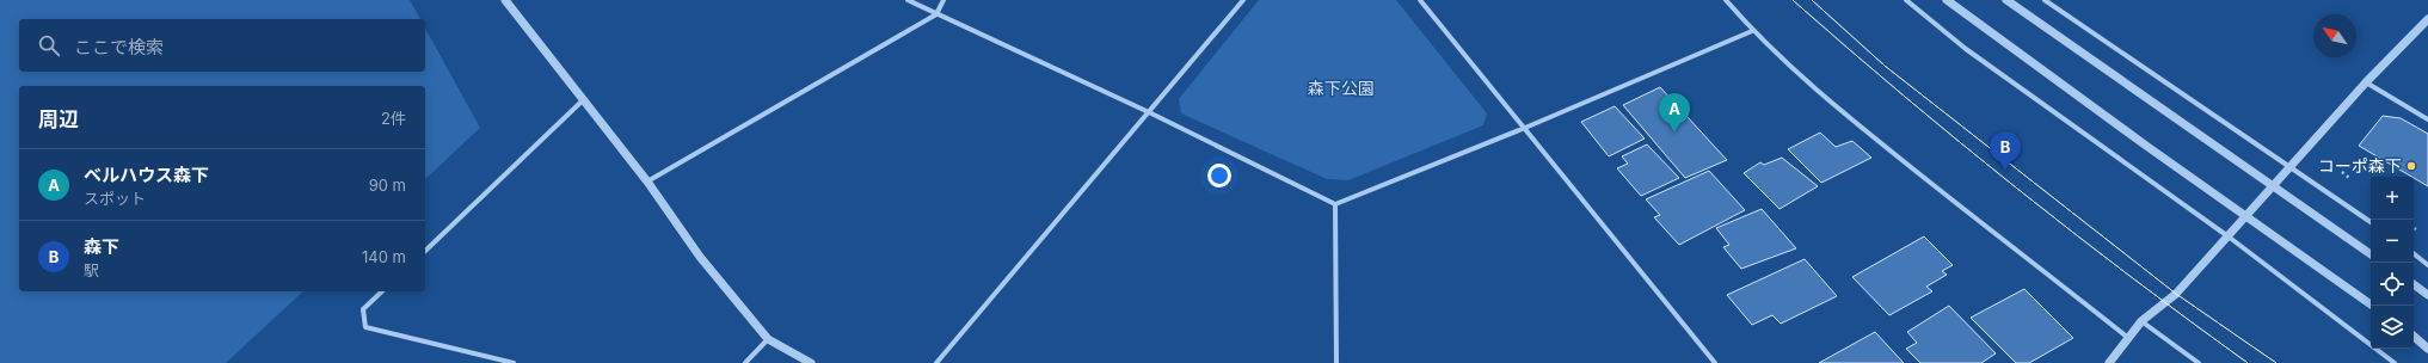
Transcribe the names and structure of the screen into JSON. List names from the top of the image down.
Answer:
{
  "parks": ["森下公園"],
  "places": ["コーポ森下"],
  "north": "top left",
  "page": {
    "search": "ここで検索",
    "heading": ["周辺", "2件"],
    "pins": ["A", "B"],
    "list": [
      {
        "mark": "A",
        "name": "ベルハウス森下",
        "note": "スポット",
        "value": "90 m"
      },
      {
        "mark": "B",
        "name": "森下",
        "note": "駅",
        "value": "140 m"
      }
    ],
    "map_buttons": ["+", "−"]
  }
}
